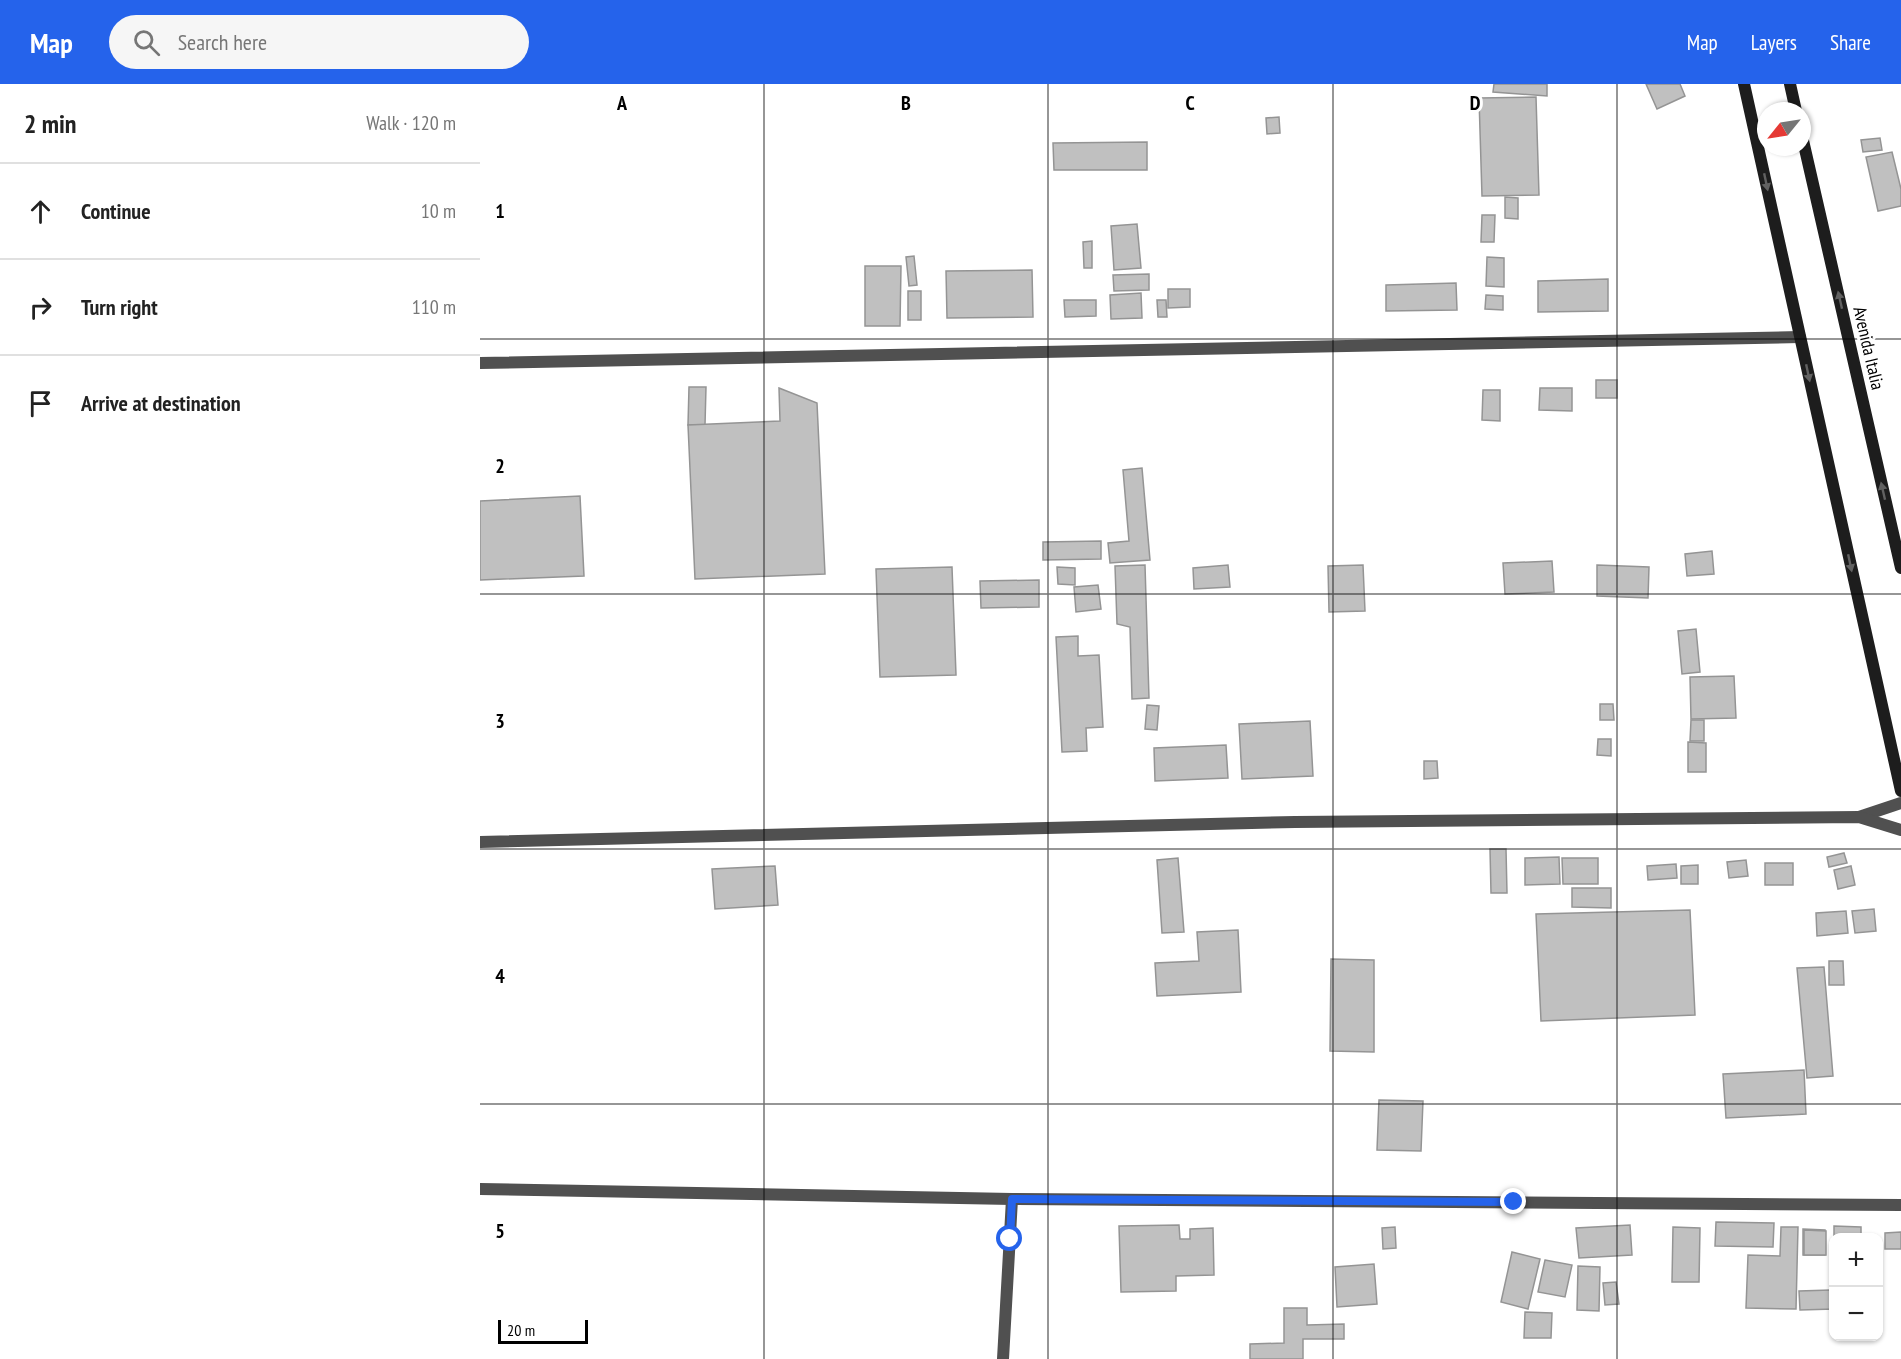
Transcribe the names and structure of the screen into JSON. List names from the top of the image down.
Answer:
{
  "streets": {
    "main road": ["Avenida Italia"]
  },
  "scale_bar": "20 m",
  "north": "bottom left",
  "page": {
    "header": "Map",
    "search": "Search here",
    "nav": ["Map", "Layers", "Share"],
    "heading": ["2 min", "Walk · 120 m"],
    "list": [
      ["Continue", "10 m"],
      ["Turn right", "110 m"],
      "Arrive at destination"
    ],
    "map_buttons": ["+", "−"],
    "scale": "20 m"
  },
  "grid": {
    "columns": [
      "A",
      "B",
      "C",
      "D"
    ],
    "rows": [
      "1",
      "2",
      "3",
      "4",
      "5"
    ]
  }
}
